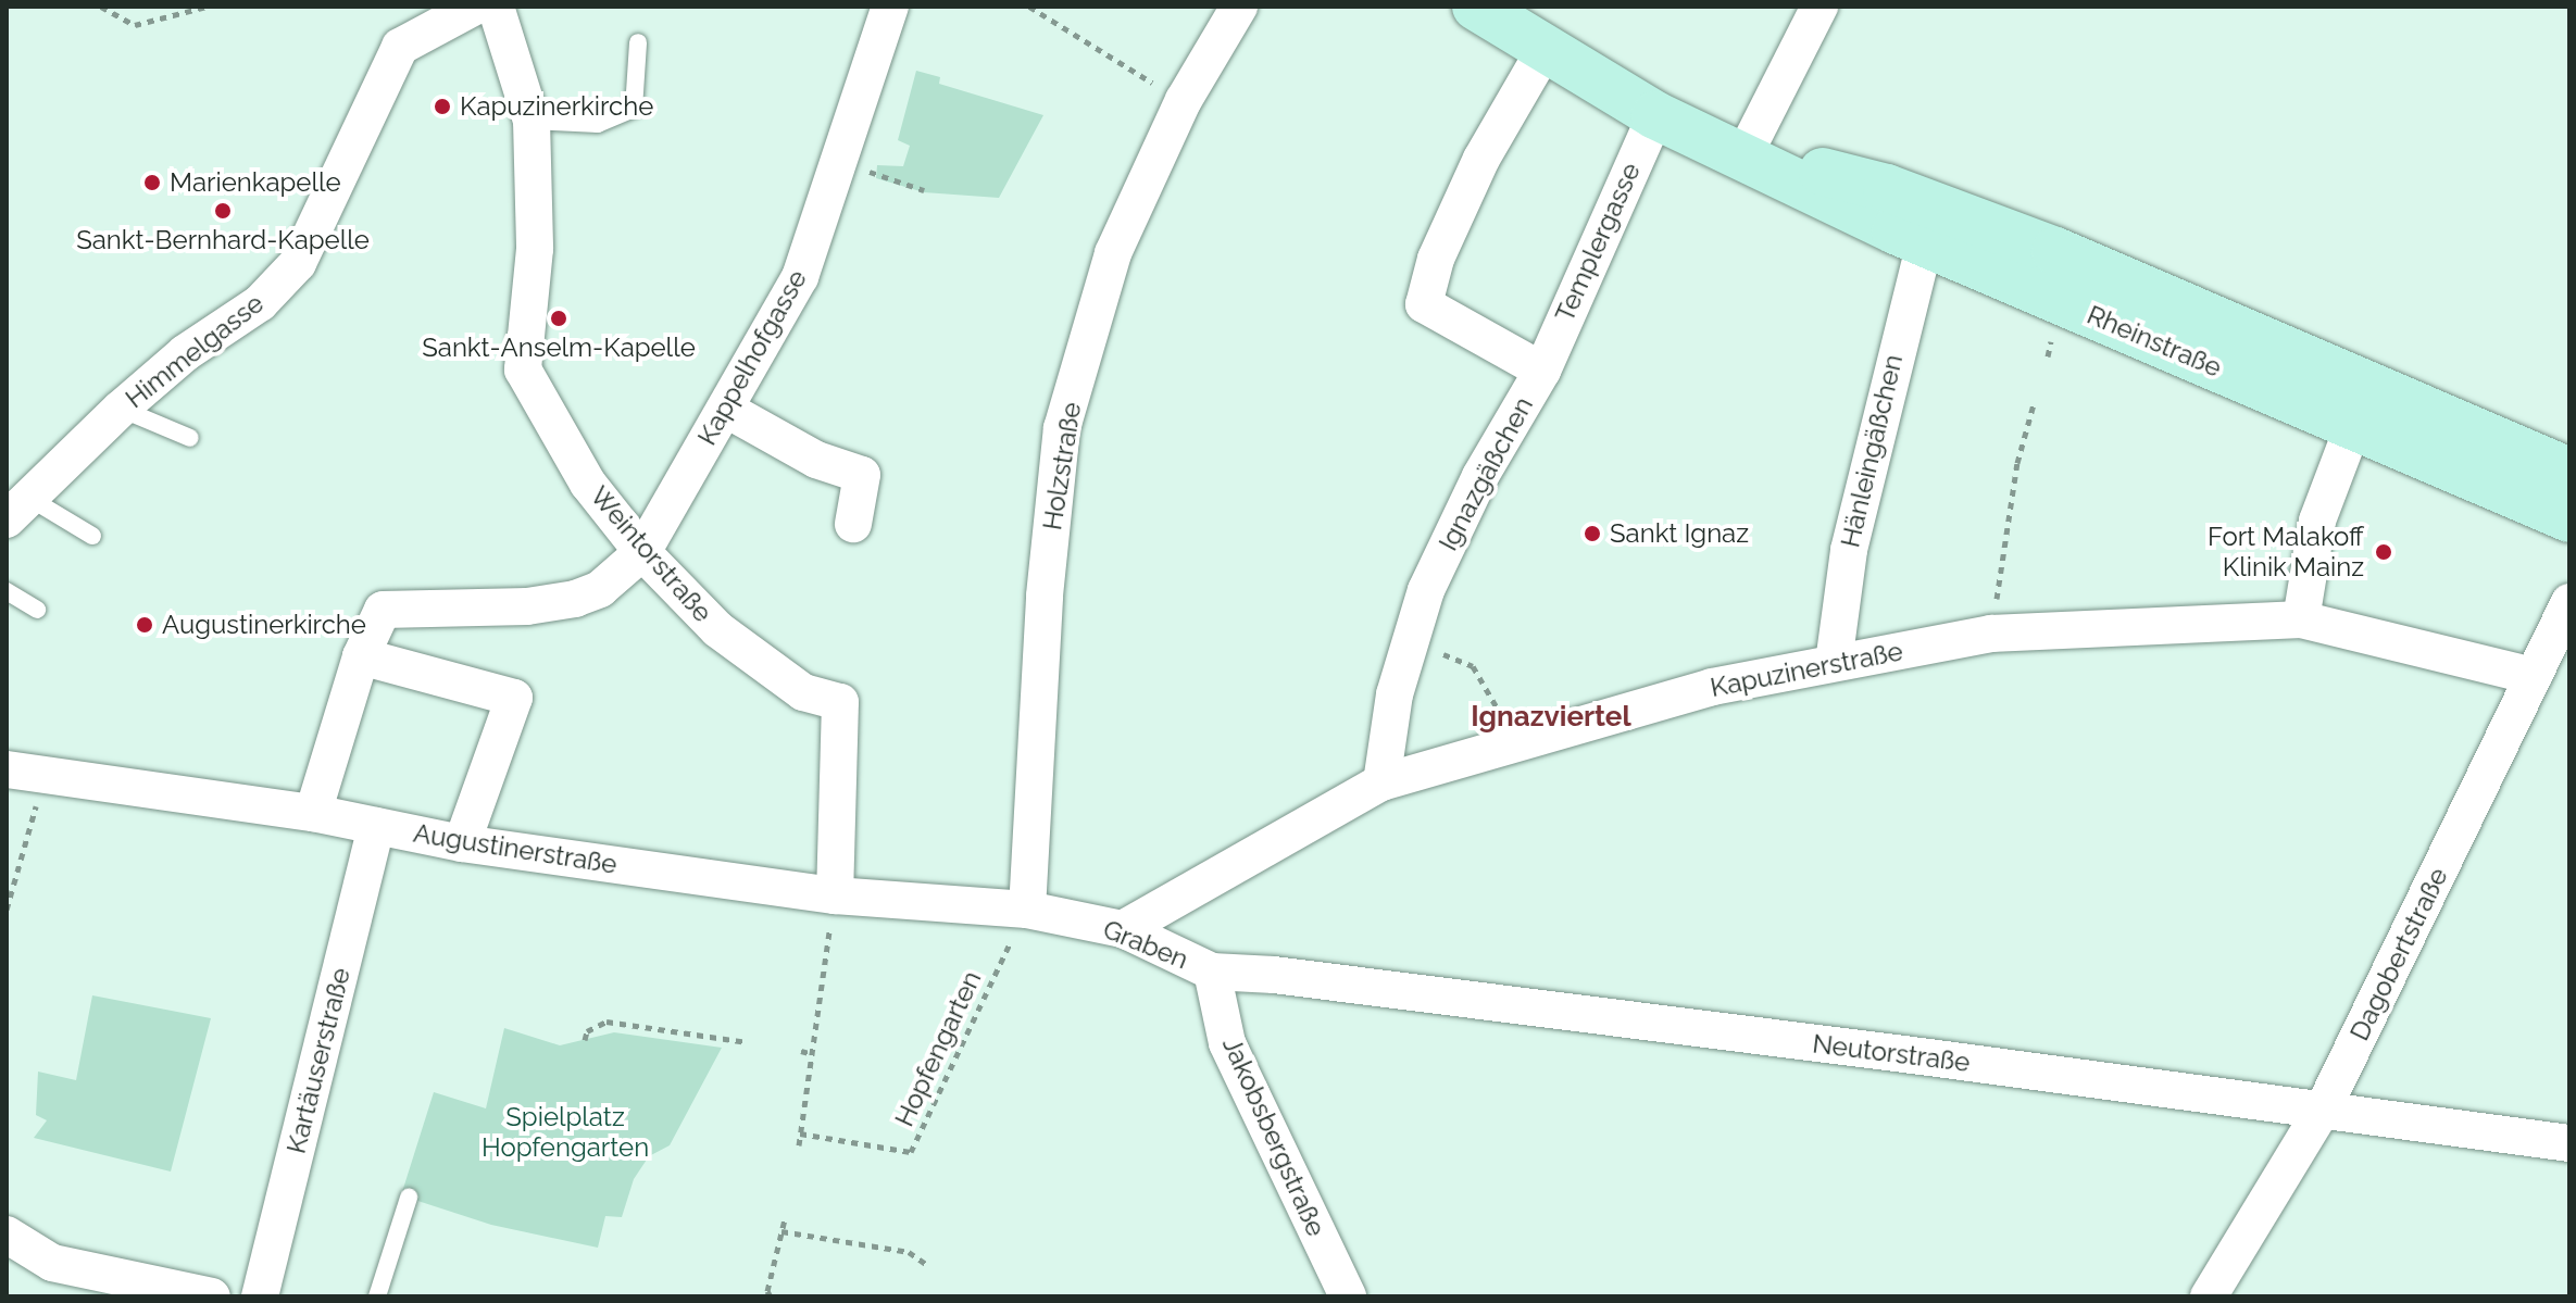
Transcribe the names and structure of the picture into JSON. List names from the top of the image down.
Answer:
{
  "streets": {
    "main road": ["Rheinstraße"],
    "street": [
      "Templergasse",
      "Himmelgasse",
      "Kappelhofgasse",
      "Hänleingäßchen",
      "Holzstraße",
      "Ignazgäßchen",
      "Weintorstraße",
      "Kapuzinerstraße",
      "Augustinerstraße",
      "Graben",
      "Dagobertstraße",
      "Neutorstraße",
      "Kartäuserstraße",
      "Jakobsbergstraße"
    ],
    "path": ["Hopfengarten"]
  },
  "crossings": [
    ["Templergasse", "Rheinstraße"],
    ["Templergasse", "Ignazgäßchen"],
    ["Rheinstraße", "Hänleingäßchen"],
    ["Rheinstraße", "Ignazgäßchen"],
    ["Kappelhofgasse", "Weintorstraße"],
    ["Hänleingäßchen", "Kapuzinerstraße"],
    ["Holzstraße", "Augustinerstraße"],
    ["Holzstraße", "Graben"],
    ["Holzstraße", "Hopfengarten"],
    ["Ignazgäßchen", "Kapuzinerstraße"],
    ["Weintorstraße", "Augustinerstraße"],
    ["Kapuzinerstraße", "Graben"],
    ["Kapuzinerstraße", "Dagobertstraße"],
    ["Augustinerstraße", "Graben"],
    ["Augustinerstraße", "Hopfengarten"],
    ["Augustinerstraße", "Kartäuserstraße"],
    ["Graben", "Hopfengarten"],
    ["Graben", "Neutorstraße"],
    ["Graben", "Jakobsbergstraße"],
    ["Dagobertstraße", "Neutorstraße"],
    ["Neutorstraße", "Jakobsbergstraße"]
  ],
  "districts": ["Ignazviertel"],
  "parks": ["Spielplatz Hopfengarten"],
  "places": [
    "Kapuzinerkirche",
    "Marienkapelle",
    "Sankt-Bernhard-Kapelle",
    "Sankt-Anselm-Kapelle",
    "Sankt Ignaz",
    "Fort Malakoff Klinik Mainz",
    "Augustinerkirche"
  ]
}
